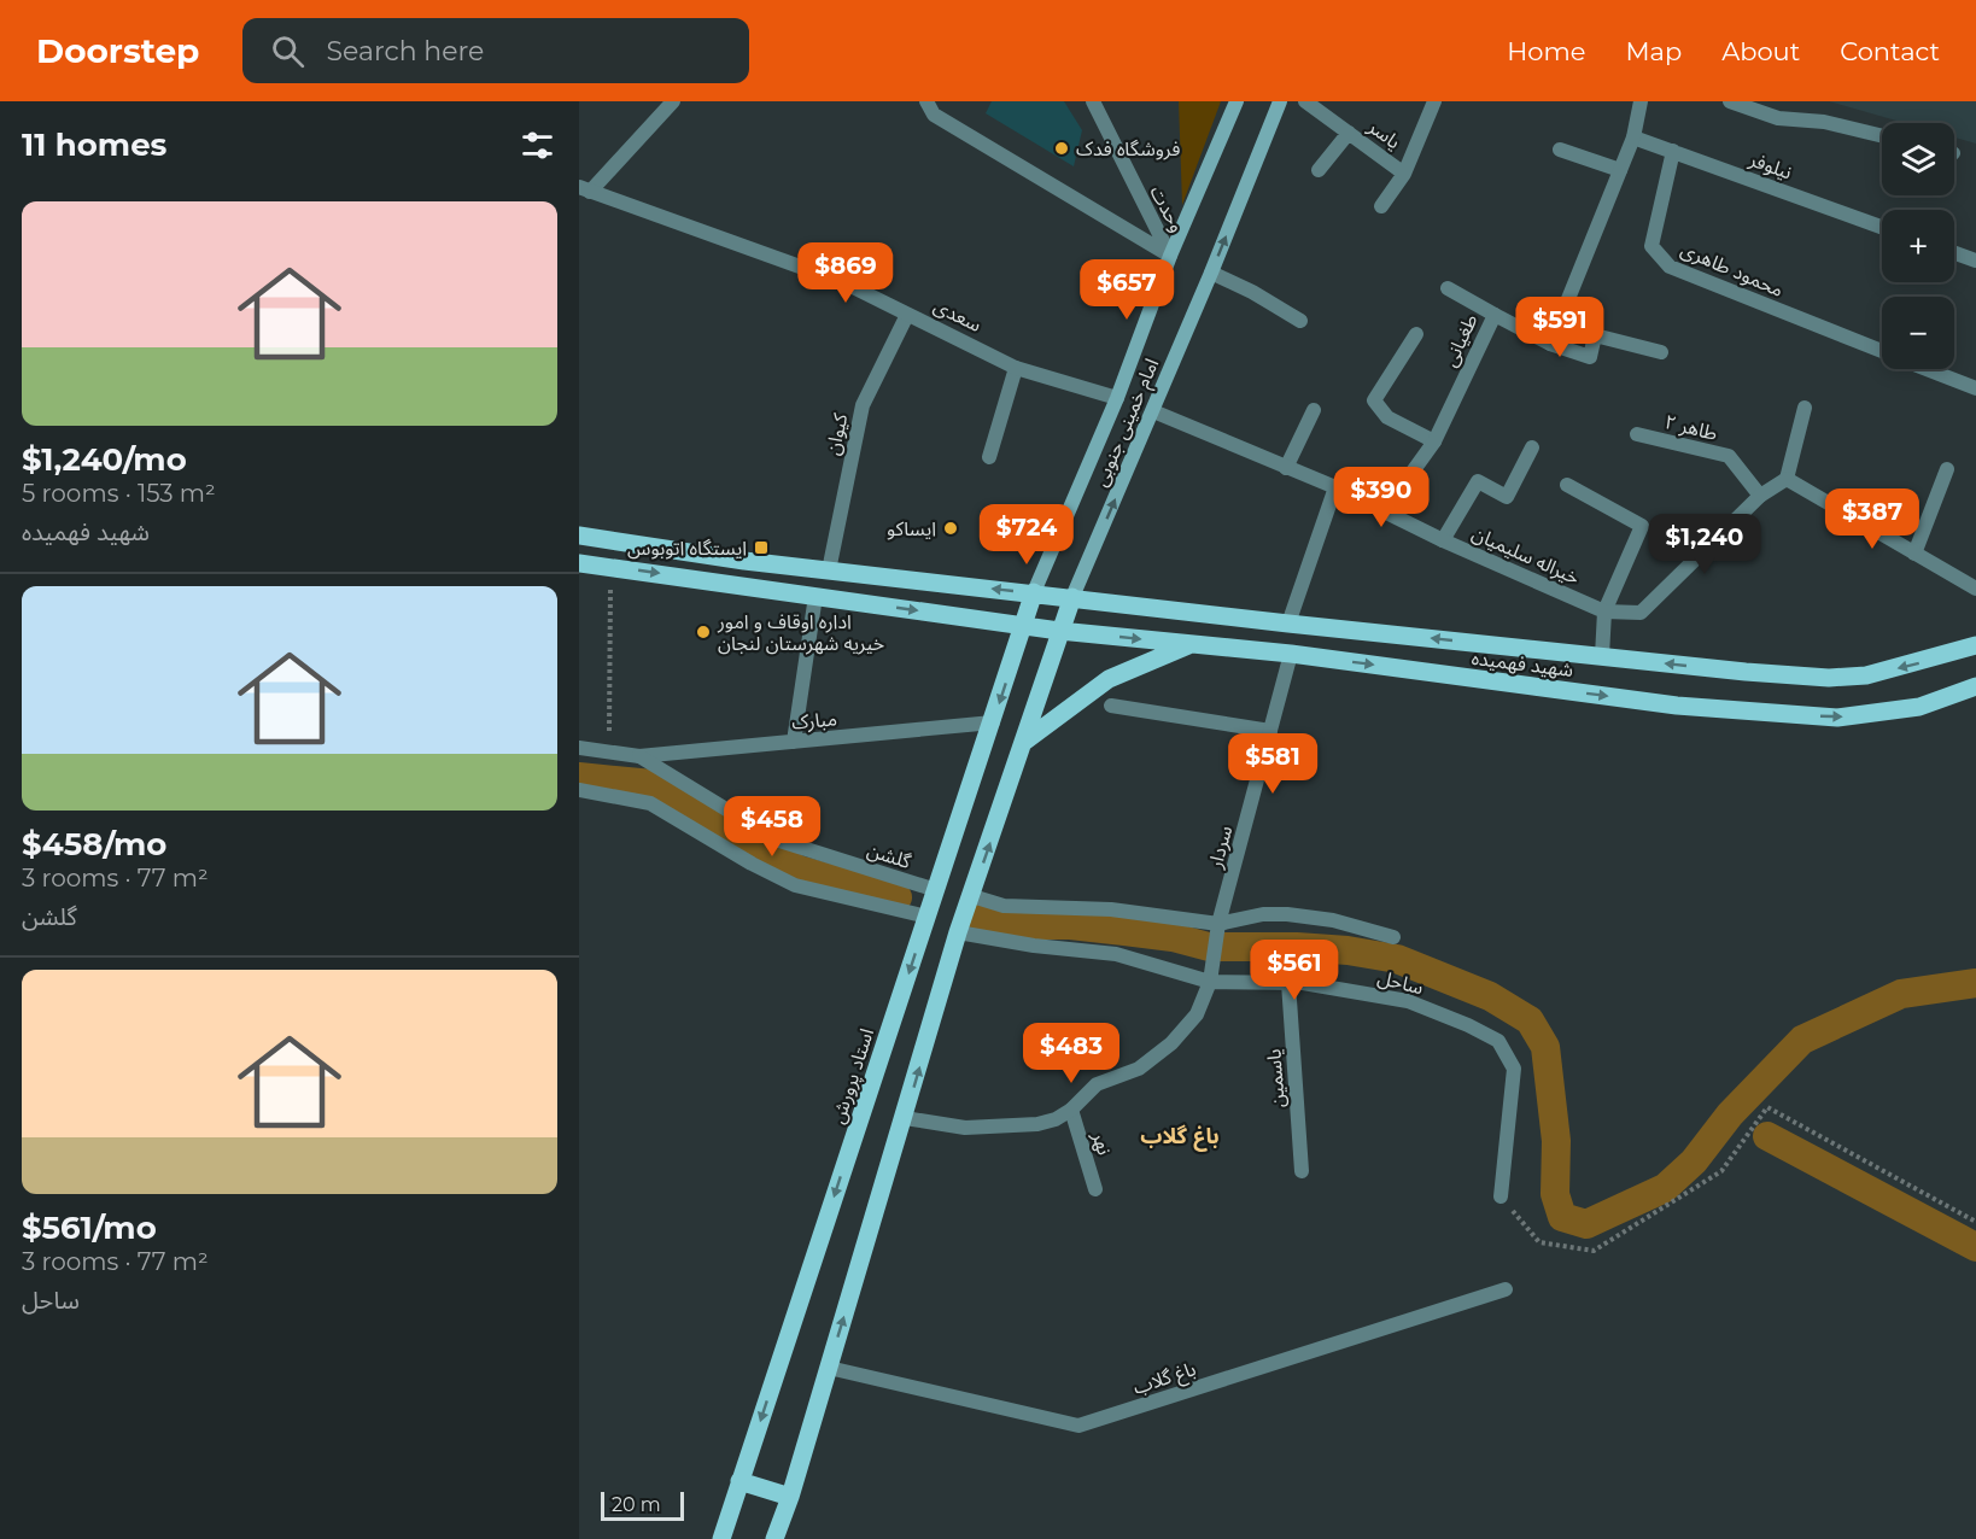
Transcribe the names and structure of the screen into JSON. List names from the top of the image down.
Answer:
{
  "streets": {
    "main road": ["امام خمینی جنوبی", "شهید فهمیده", "استاد پرورش"],
    "street": [
      "یاسر",
      "نیلوفر",
      "وحدت",
      "محمود طاهری",
      "سعدی",
      "طغیانی",
      "طاهر ۲",
      "کیوان",
      "خیراله سلیمیان",
      "مبارک",
      "سردار",
      "گلشن",
      "ساحل",
      "یاسمین",
      "نهر",
      "باغ گلاب"
    ]
  },
  "crossings": [
    ["نیلوفر", "محمود طاهری"],
    ["وحدت", "امام خمینی جنوبی"],
    ["سعدی", "امام خمینی جنوبی"],
    ["سعدی", "کیوان"],
    ["طغیانی", "خیراله سلیمیان"],
    ["امام خمینی جنوبی", "خیراله سلیمیان"],
    ["امام خمینی جنوبی", "شهید فهمیده"],
    ["امام خمینی جنوبی", "استاد پرورش"],
    ["شهید فهمیده", "سردار"],
    ["مبارک", "گلشن"],
    ["مبارک", "استاد پرورش"],
    ["سردار", "ساحل"],
    ["سردار", "نهر"],
    ["گلشن", "استاد پرورش"],
    ["ساحل", "یاسمین"]
  ],
  "districts": ["باغ گلاب"],
  "places": {
    "other": ["فروشگاه فدک", "ایساکو", "اداره اوقاف و امور خیریه شهرستان لنجان"],
    "transit": ["ایستگاه اتوبوس"]
  },
  "scale_bar": "20 m",
  "page": {
    "header": "Doorstep",
    "search": "Search here",
    "nav": [
      "Home",
      "Map",
      "About",
      "Contact"
    ],
    "heading": "11 homes",
    "map_buttons": ["+", "−"],
    "list": [
      {
        "name": "$1,240/mo",
        "note": "5 rooms · 153 m² · شهید فهمیده"
      },
      {
        "name": "$458/mo",
        "note": "3 rooms · 77 m² · گلشن"
      },
      {
        "name": "$561/mo",
        "note": "3 rooms · 77 m² · ساحل"
      }
    ],
    "price": [
      "$869",
      "$657",
      "$591",
      "$390",
      "$387",
      "$724",
      "$1,240",
      "$581",
      "$458",
      "$561",
      "$483"
    ],
    "scale": "20 m"
  }
}
